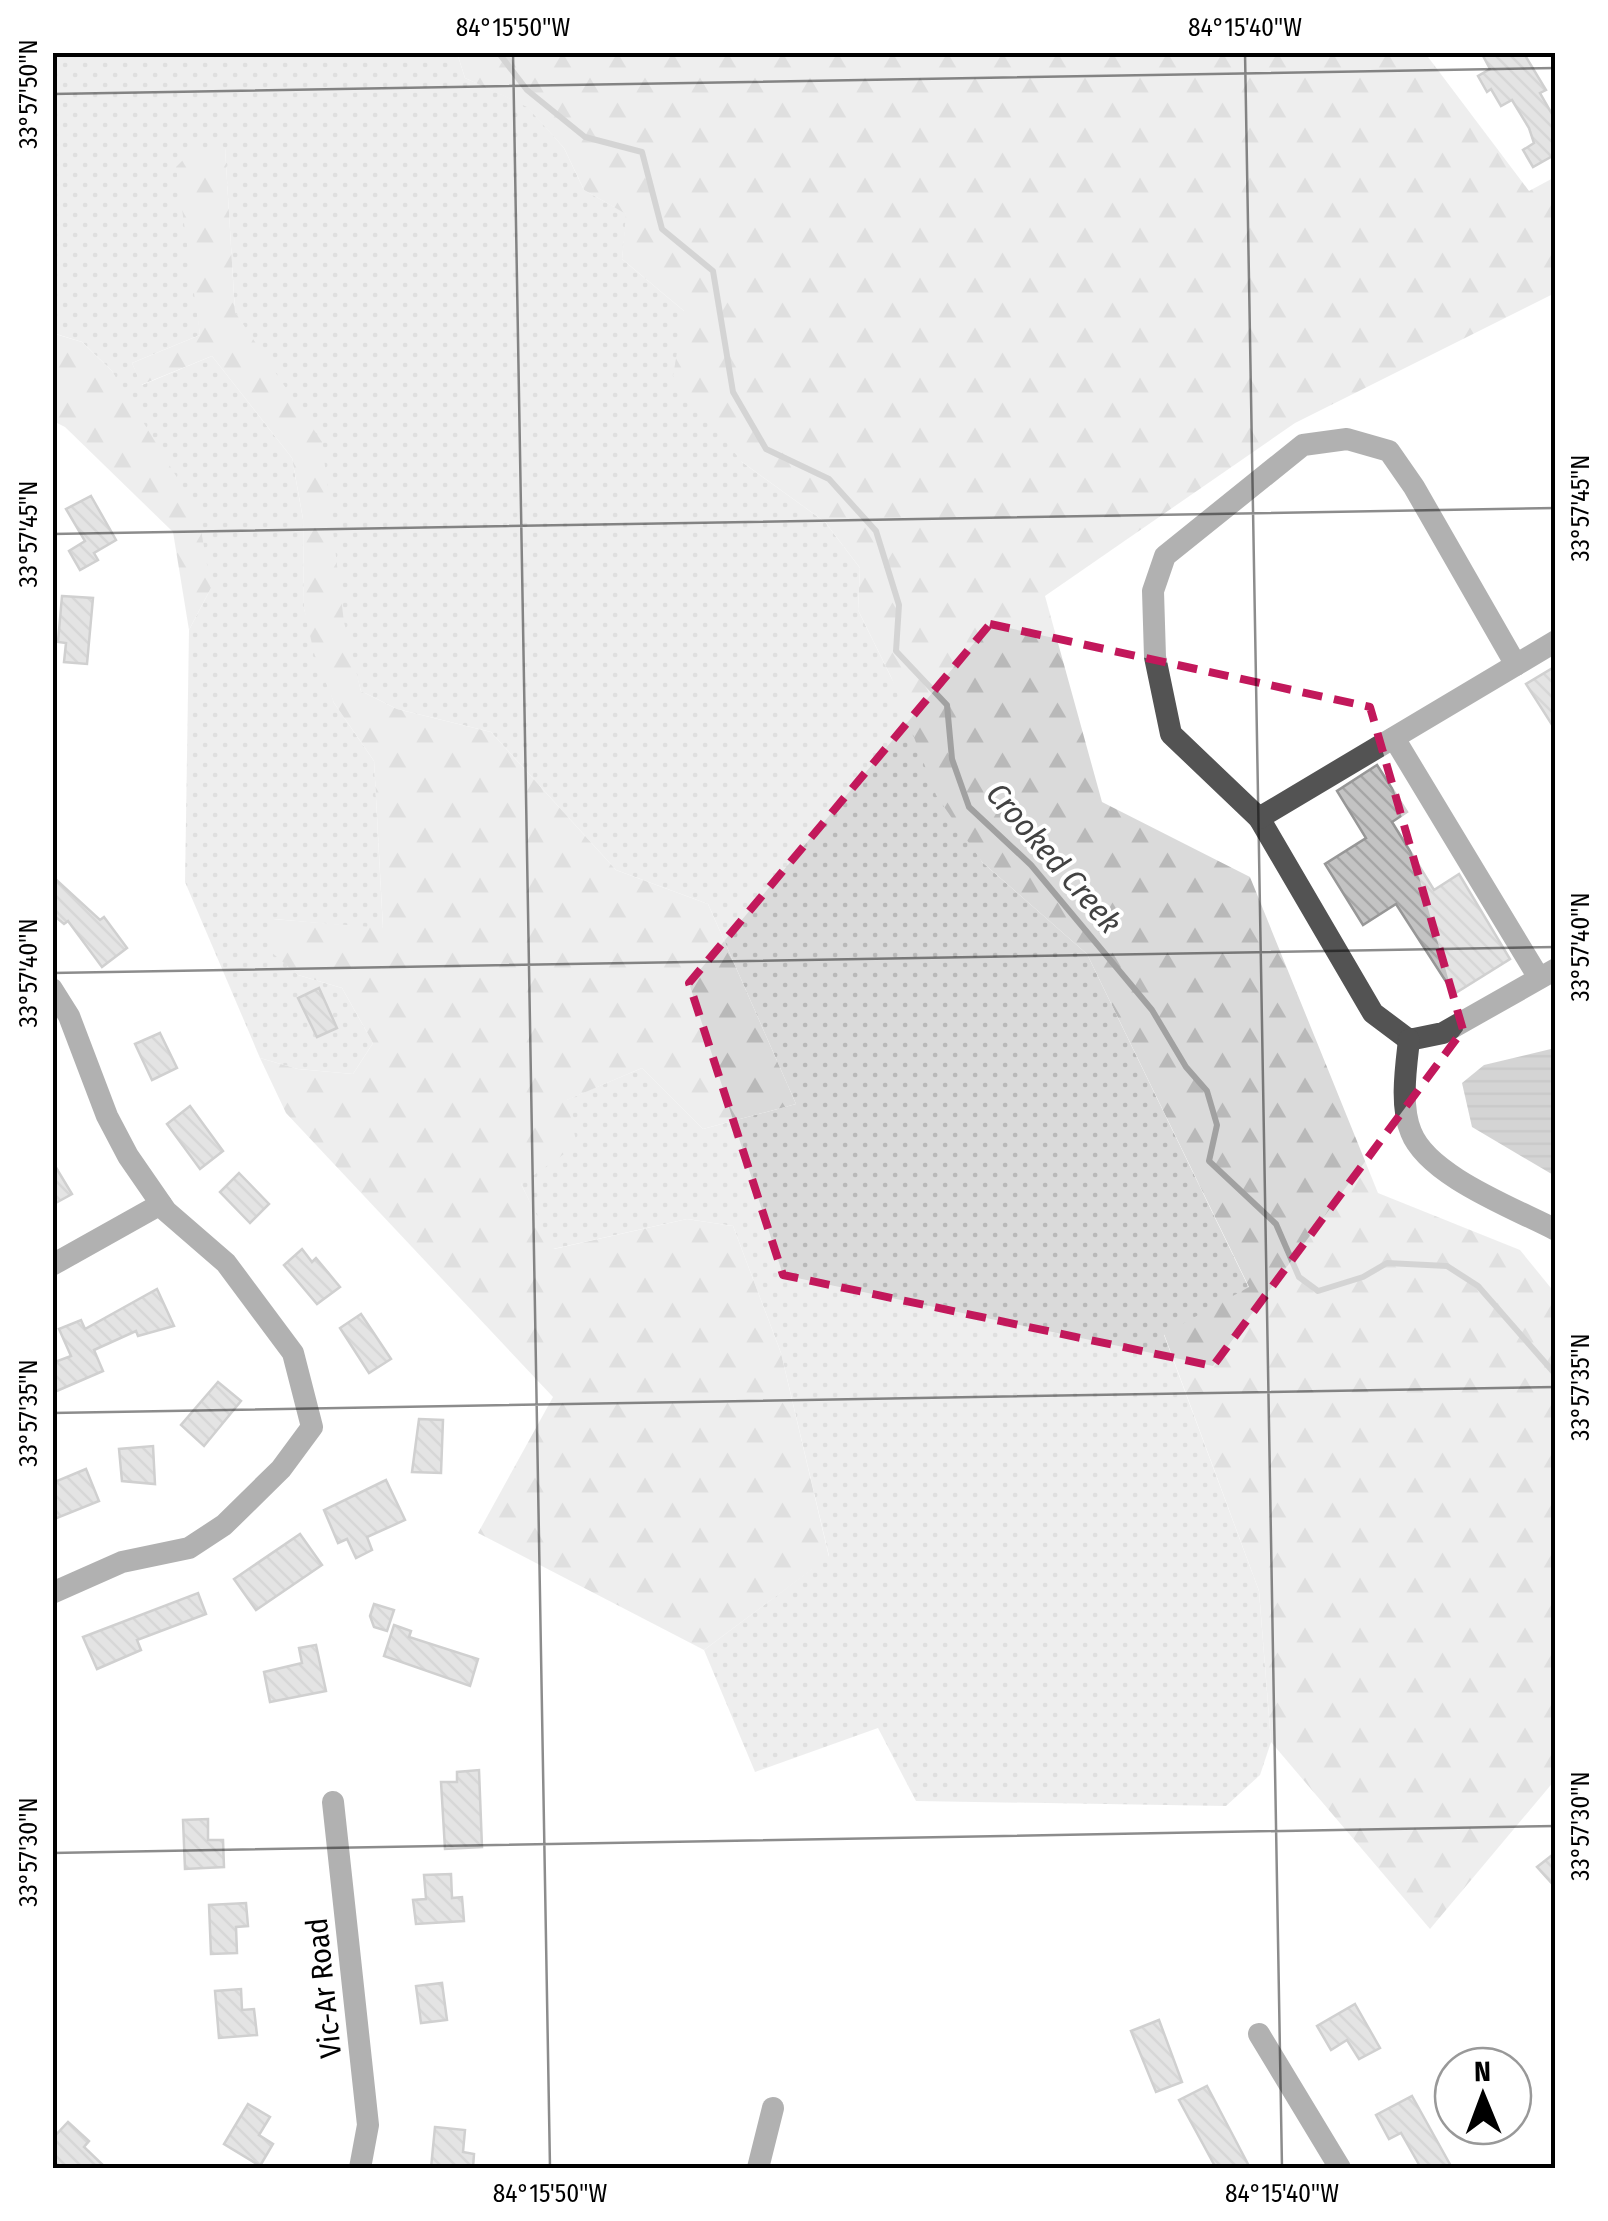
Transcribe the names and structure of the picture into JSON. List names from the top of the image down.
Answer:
{
  "streets": {
    "street": ["Vic-Ar Road"]
  },
  "water": ["Crooked Creek"],
  "north": "top",
  "coordinates": [
    "84°15'50\"W",
    "84°15'40\"W",
    "33°57'50\"N",
    "33°57'45\"N",
    "33°57'40\"N",
    "33°57'35\"N",
    "33°57'30\"N"
  ]
}
